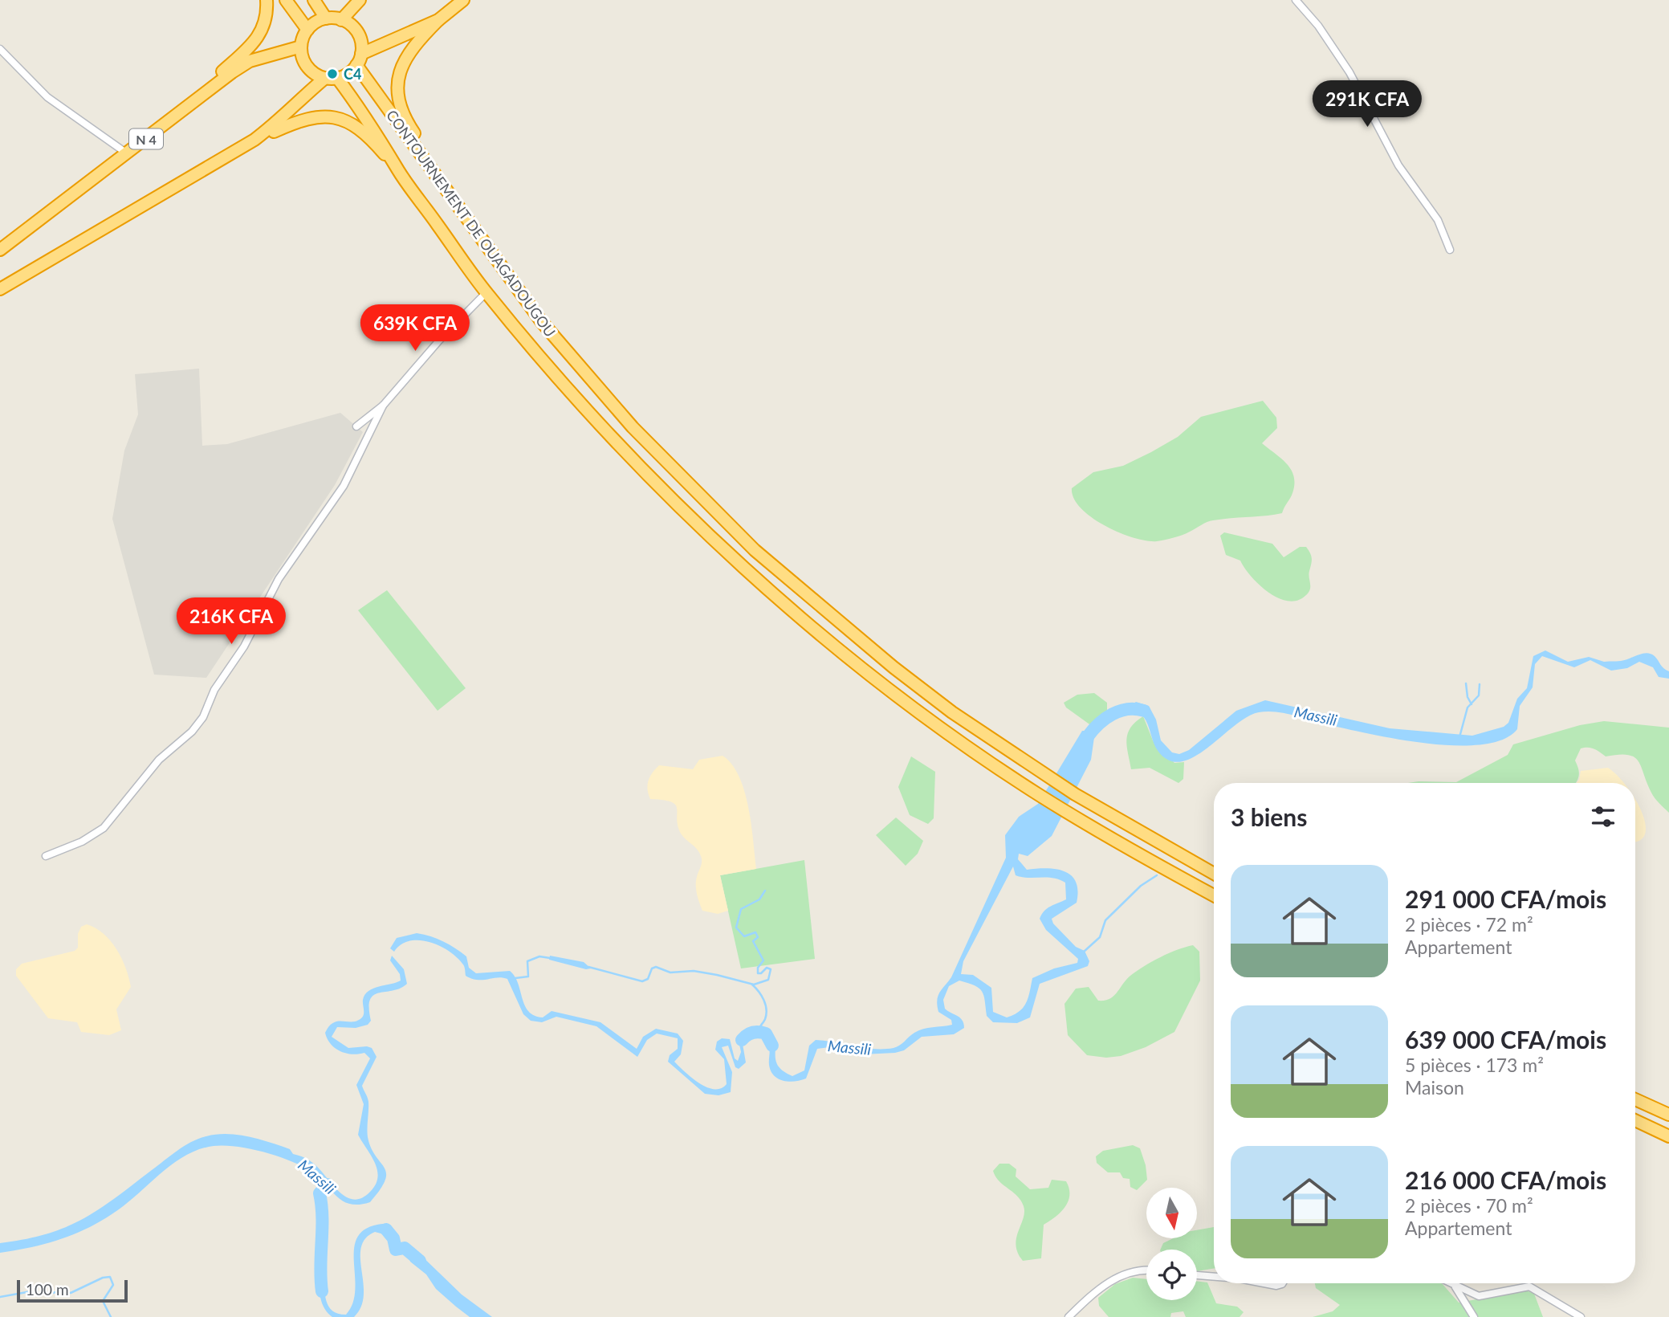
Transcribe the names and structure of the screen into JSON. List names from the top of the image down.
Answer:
{
  "streets": {
    "highway": ["N 4", "CONTOURNEMENT DE OUAGADOUGOU"]
  },
  "crossings": [
    ["N 4", "CONTOURNEMENT DE OUAGADOUGOU"]
  ],
  "water": ["Massili"],
  "places": ["C4"],
  "scale_bar": "100 m",
  "north": "bottom",
  "page": {
    "price": ["291K CFA", "639K CFA", "216K CFA"],
    "heading": "3 biens",
    "list": [
      {
        "name": "291 000 CFA/mois",
        "note": "2 pièces · 72 m² · Appartement"
      },
      {
        "name": "639 000 CFA/mois",
        "note": "5 pièces · 173 m² · Maison"
      },
      {
        "name": "216 000 CFA/mois",
        "note": "2 pièces · 70 m² · Appartement"
      }
    ],
    "scale": "100 m"
  }
}
